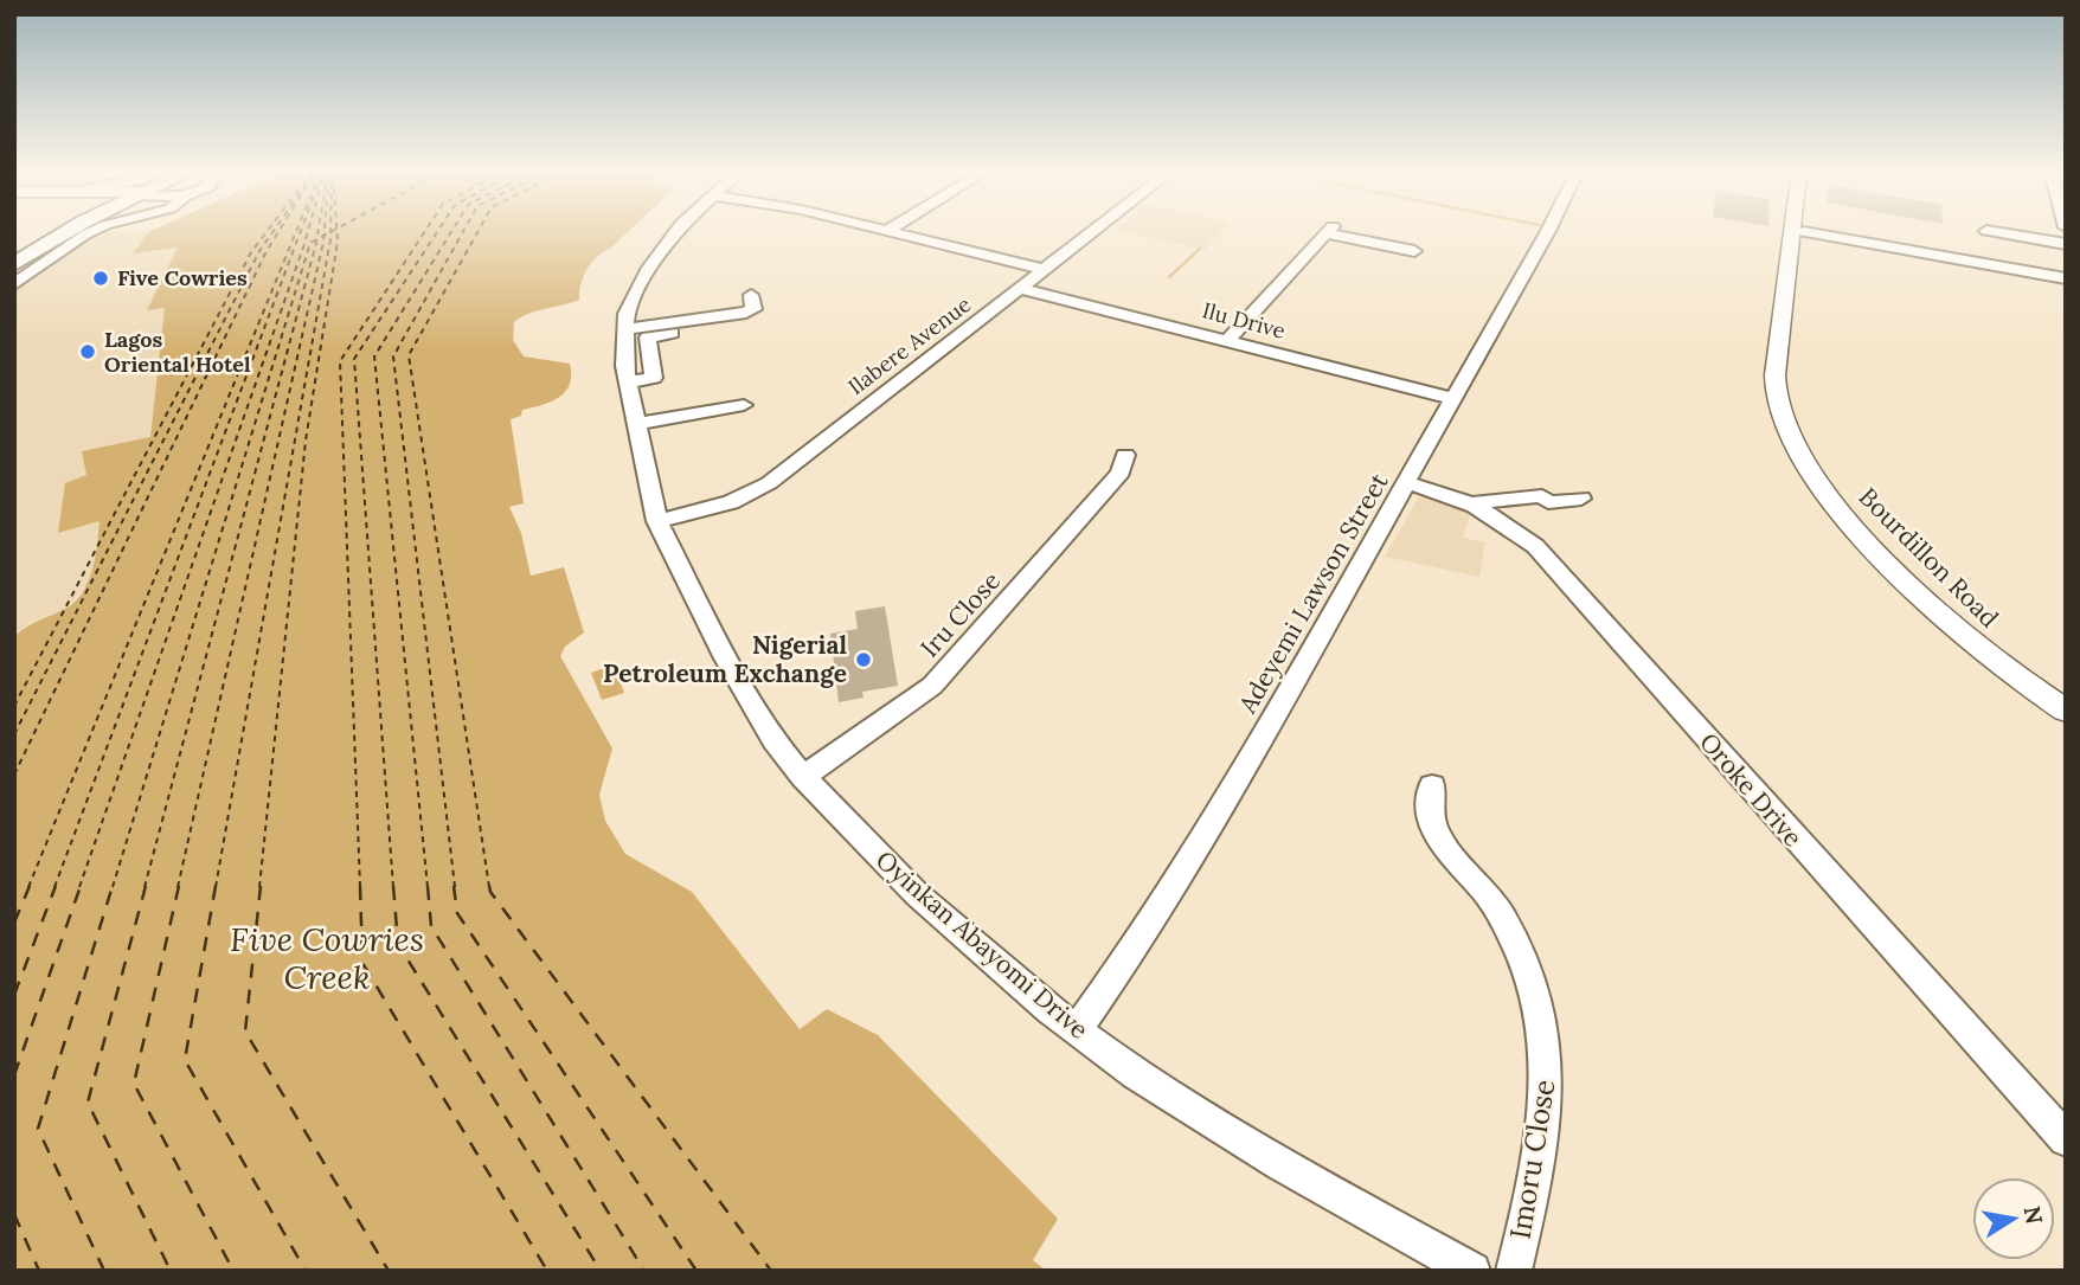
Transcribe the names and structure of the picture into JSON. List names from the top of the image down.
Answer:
{
  "streets": {
    "main road": ["Bourdillon Road"],
    "street": [
      "Ilu Drive",
      "Ilabere Avenue",
      "Adeyemi Lawson Street",
      "Iru Close",
      "Oroke Drive",
      "Oyinkan Abayomi Drive",
      "Imoru Close"
    ]
  },
  "crossings": [
    ["Ilu Drive", "Ilabere Avenue"],
    ["Ilu Drive", "Adeyemi Lawson Street"],
    ["Ilabere Avenue", "Oyinkan Abayomi Drive"],
    ["Adeyemi Lawson Street", "Oroke Drive"],
    ["Adeyemi Lawson Street", "Oyinkan Abayomi Drive"],
    ["Iru Close", "Oyinkan Abayomi Drive"]
  ],
  "water": ["Five Cowries Creek"],
  "places": ["Five Cowries", "Lagos Oriental Hotel", "Nigerial Petroleum Exchange"],
  "north": "right"
}
